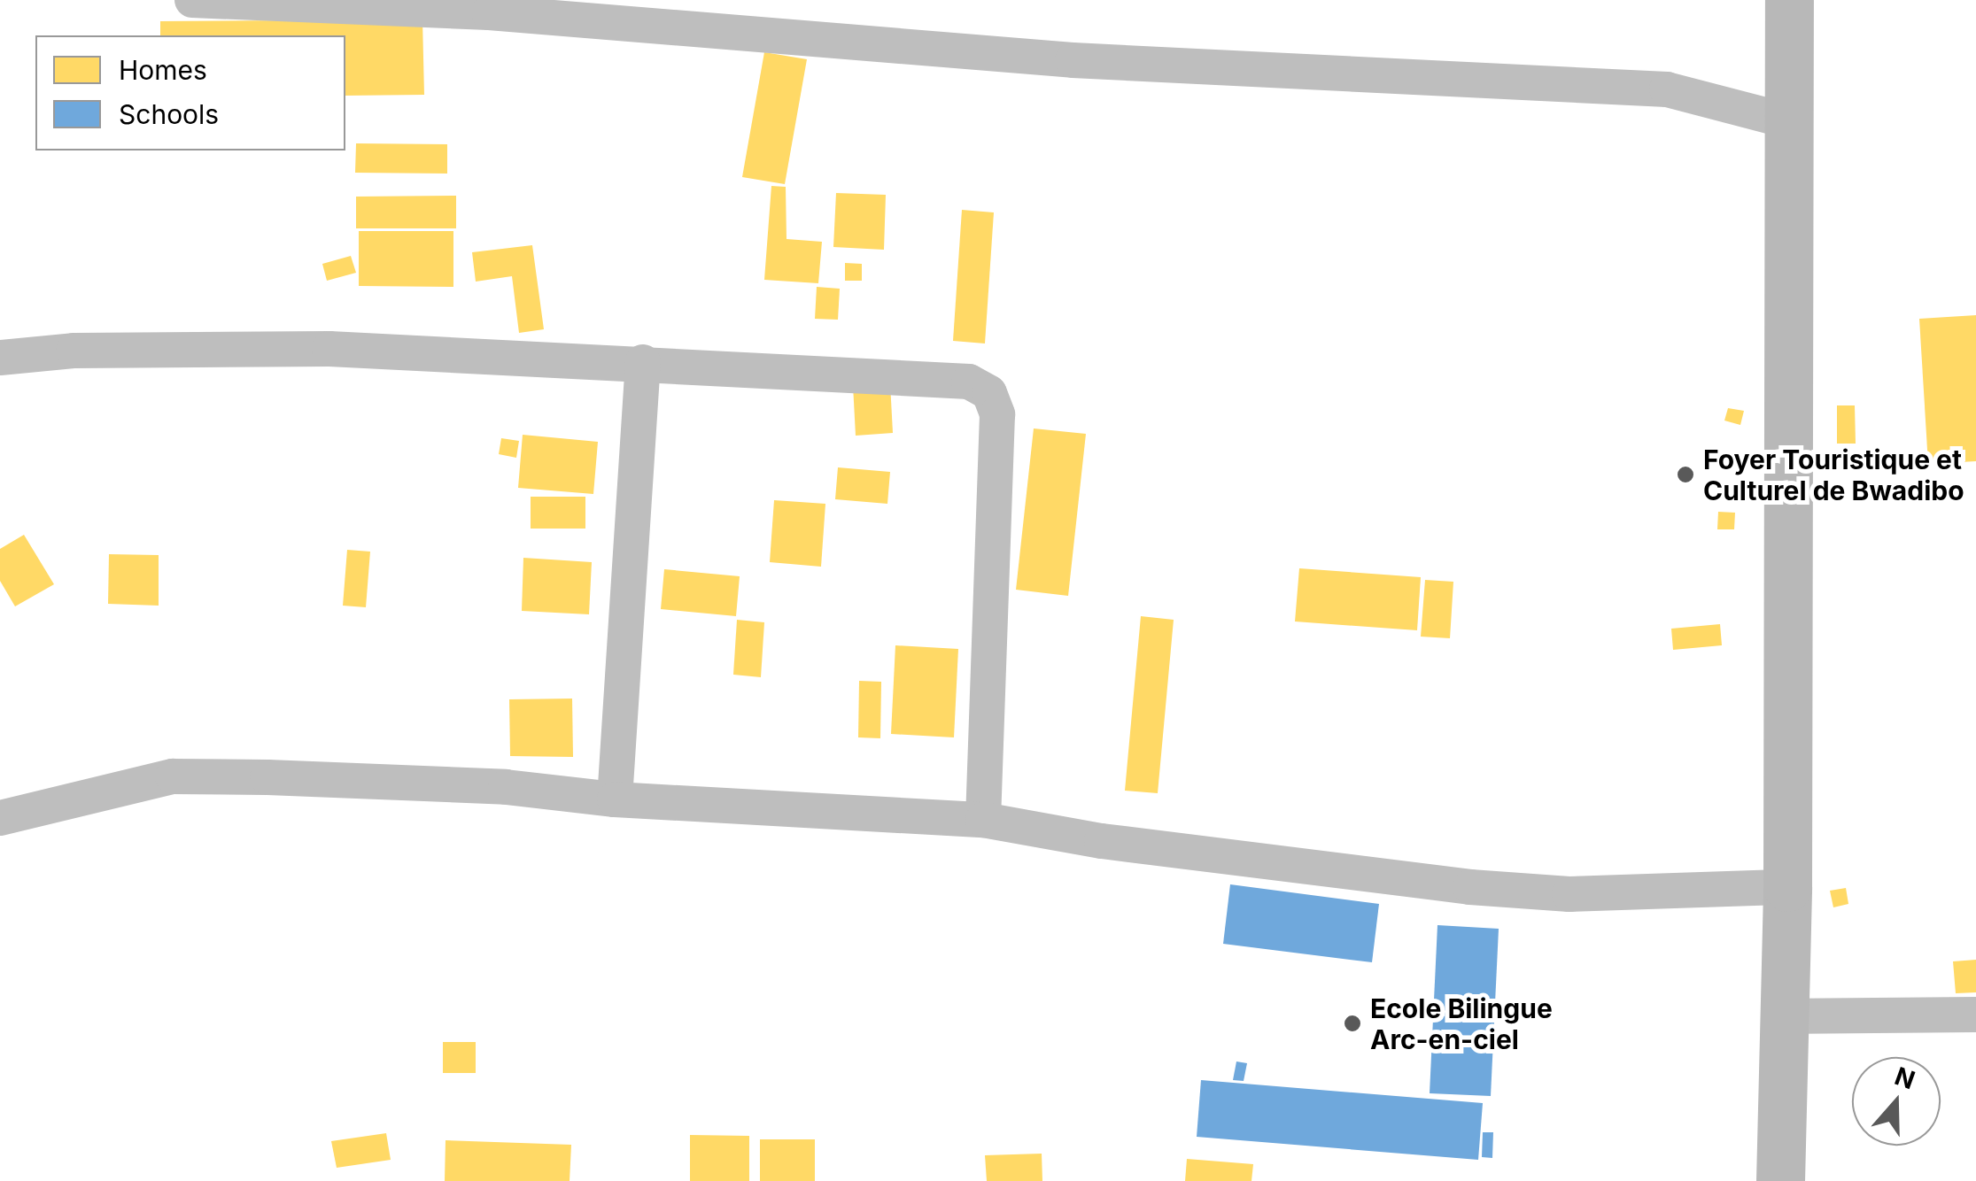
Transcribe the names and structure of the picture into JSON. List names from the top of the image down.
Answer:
{
  "places": ["Foyer Touristique et Culturel de Bwadibo", "Ecole Bilingue Arc-en-ciel"],
  "legend": ["Homes", "Schools"],
  "north": "top"
}
